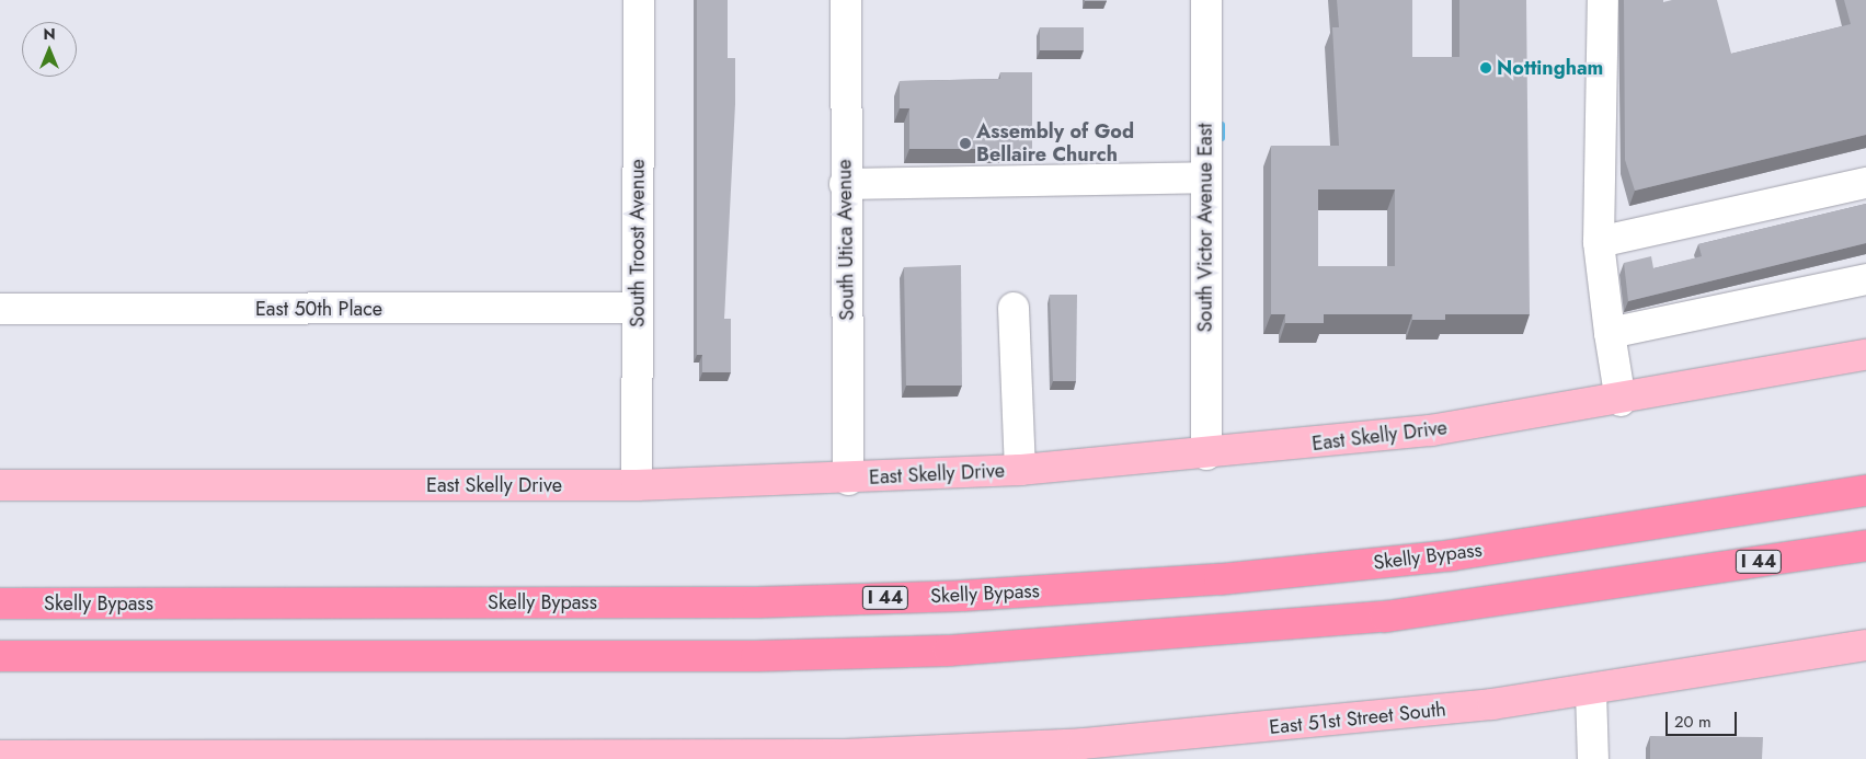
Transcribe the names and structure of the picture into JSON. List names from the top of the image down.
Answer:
{
  "streets": {
    "highway": ["Skelly Bypass", "I 44"],
    "main road": ["East Skelly Drive", "East 51st Street South"],
    "street": [
      "South Victor Avenue East",
      "South Utica Avenue",
      "South Troost Avenue",
      "East 50th Place"
    ]
  },
  "crossings": [
    ["South Victor Avenue East", "East Skelly Drive"],
    ["South Utica Avenue", "East Skelly Drive"],
    ["South Troost Avenue", "East 50th Place"],
    ["South Troost Avenue", "East Skelly Drive"]
  ],
  "places": ["Nottingham", "Assembly of God Bellaire Church"],
  "scale_bar": "20 m",
  "north": "top"
}
